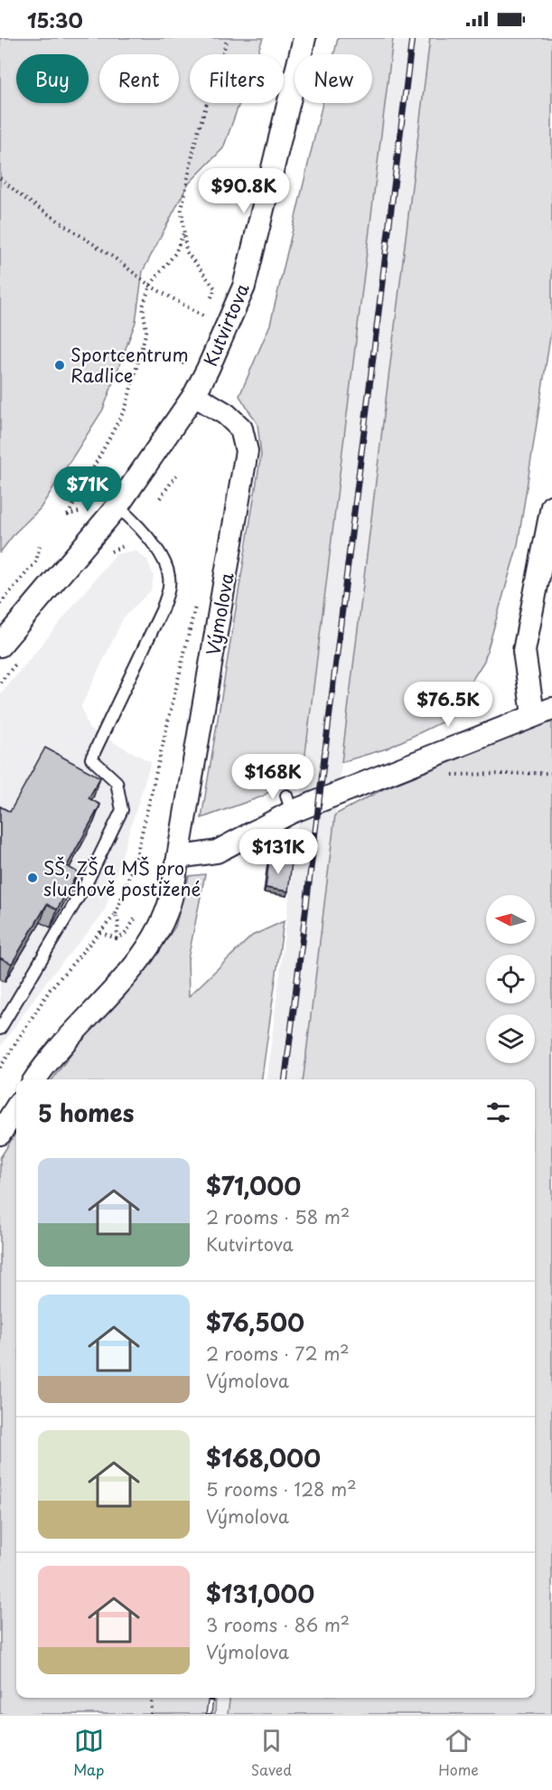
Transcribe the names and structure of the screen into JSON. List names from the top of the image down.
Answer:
{
  "streets": {
    "street": ["Kutvirtova", "Výmolova"]
  },
  "crossings": [
    ["Kutvirtova", "Výmolova"]
  ],
  "places": ["Sportcentrum Radlice", "SŠ, ZŠ a MŠ pro sluchově postižené"],
  "north": "left",
  "page": {
    "status": "15:30",
    "chip": [
      "Buy",
      "Rent",
      "Filters",
      "New"
    ],
    "price": [
      "$90.8K",
      "$71K",
      "$76.5K",
      "$168K",
      "$131K"
    ],
    "heading": "5 homes",
    "list": [
      {
        "name": "$71,000",
        "note": "2 rooms · 58 m² · Kutvirtova"
      },
      {
        "name": "$76,500",
        "note": "2 rooms · 72 m² · Výmolova"
      },
      {
        "name": "$168,000",
        "note": "5 rooms · 128 m² · Výmolova"
      },
      {
        "name": "$131,000",
        "note": "3 rooms · 86 m² · Výmolova"
      }
    ],
    "tabs": ["Map", "Saved", "Home"]
  }
}
